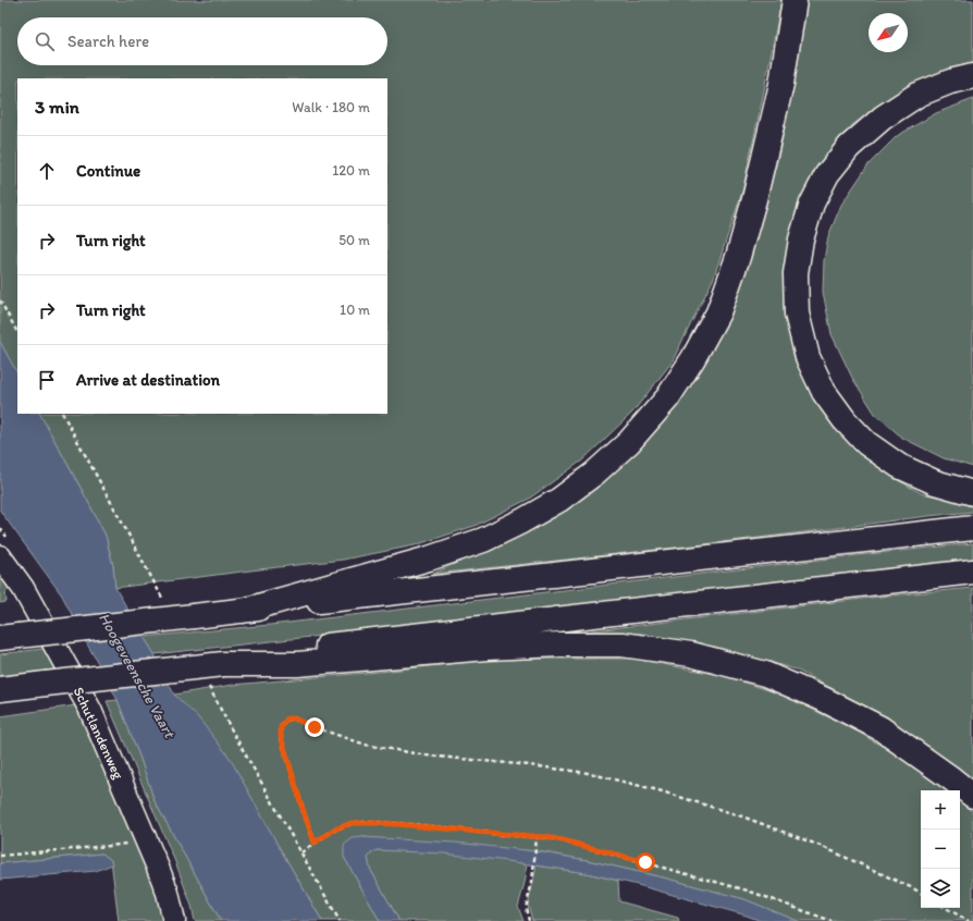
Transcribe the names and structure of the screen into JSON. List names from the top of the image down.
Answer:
{
  "streets": {
    "street": ["Schutlandenweg"]
  },
  "water": ["Hoogeveensche Vaart"],
  "north": "bottom left",
  "page": {
    "search": "Search here",
    "heading": ["3 min", "Walk · 180 m"],
    "list": [
      ["Continue", "120 m"],
      ["Turn right", "50 m"],
      ["Turn right", "10 m"],
      "Arrive at destination"
    ],
    "map_buttons": ["+", "−"]
  }
}
